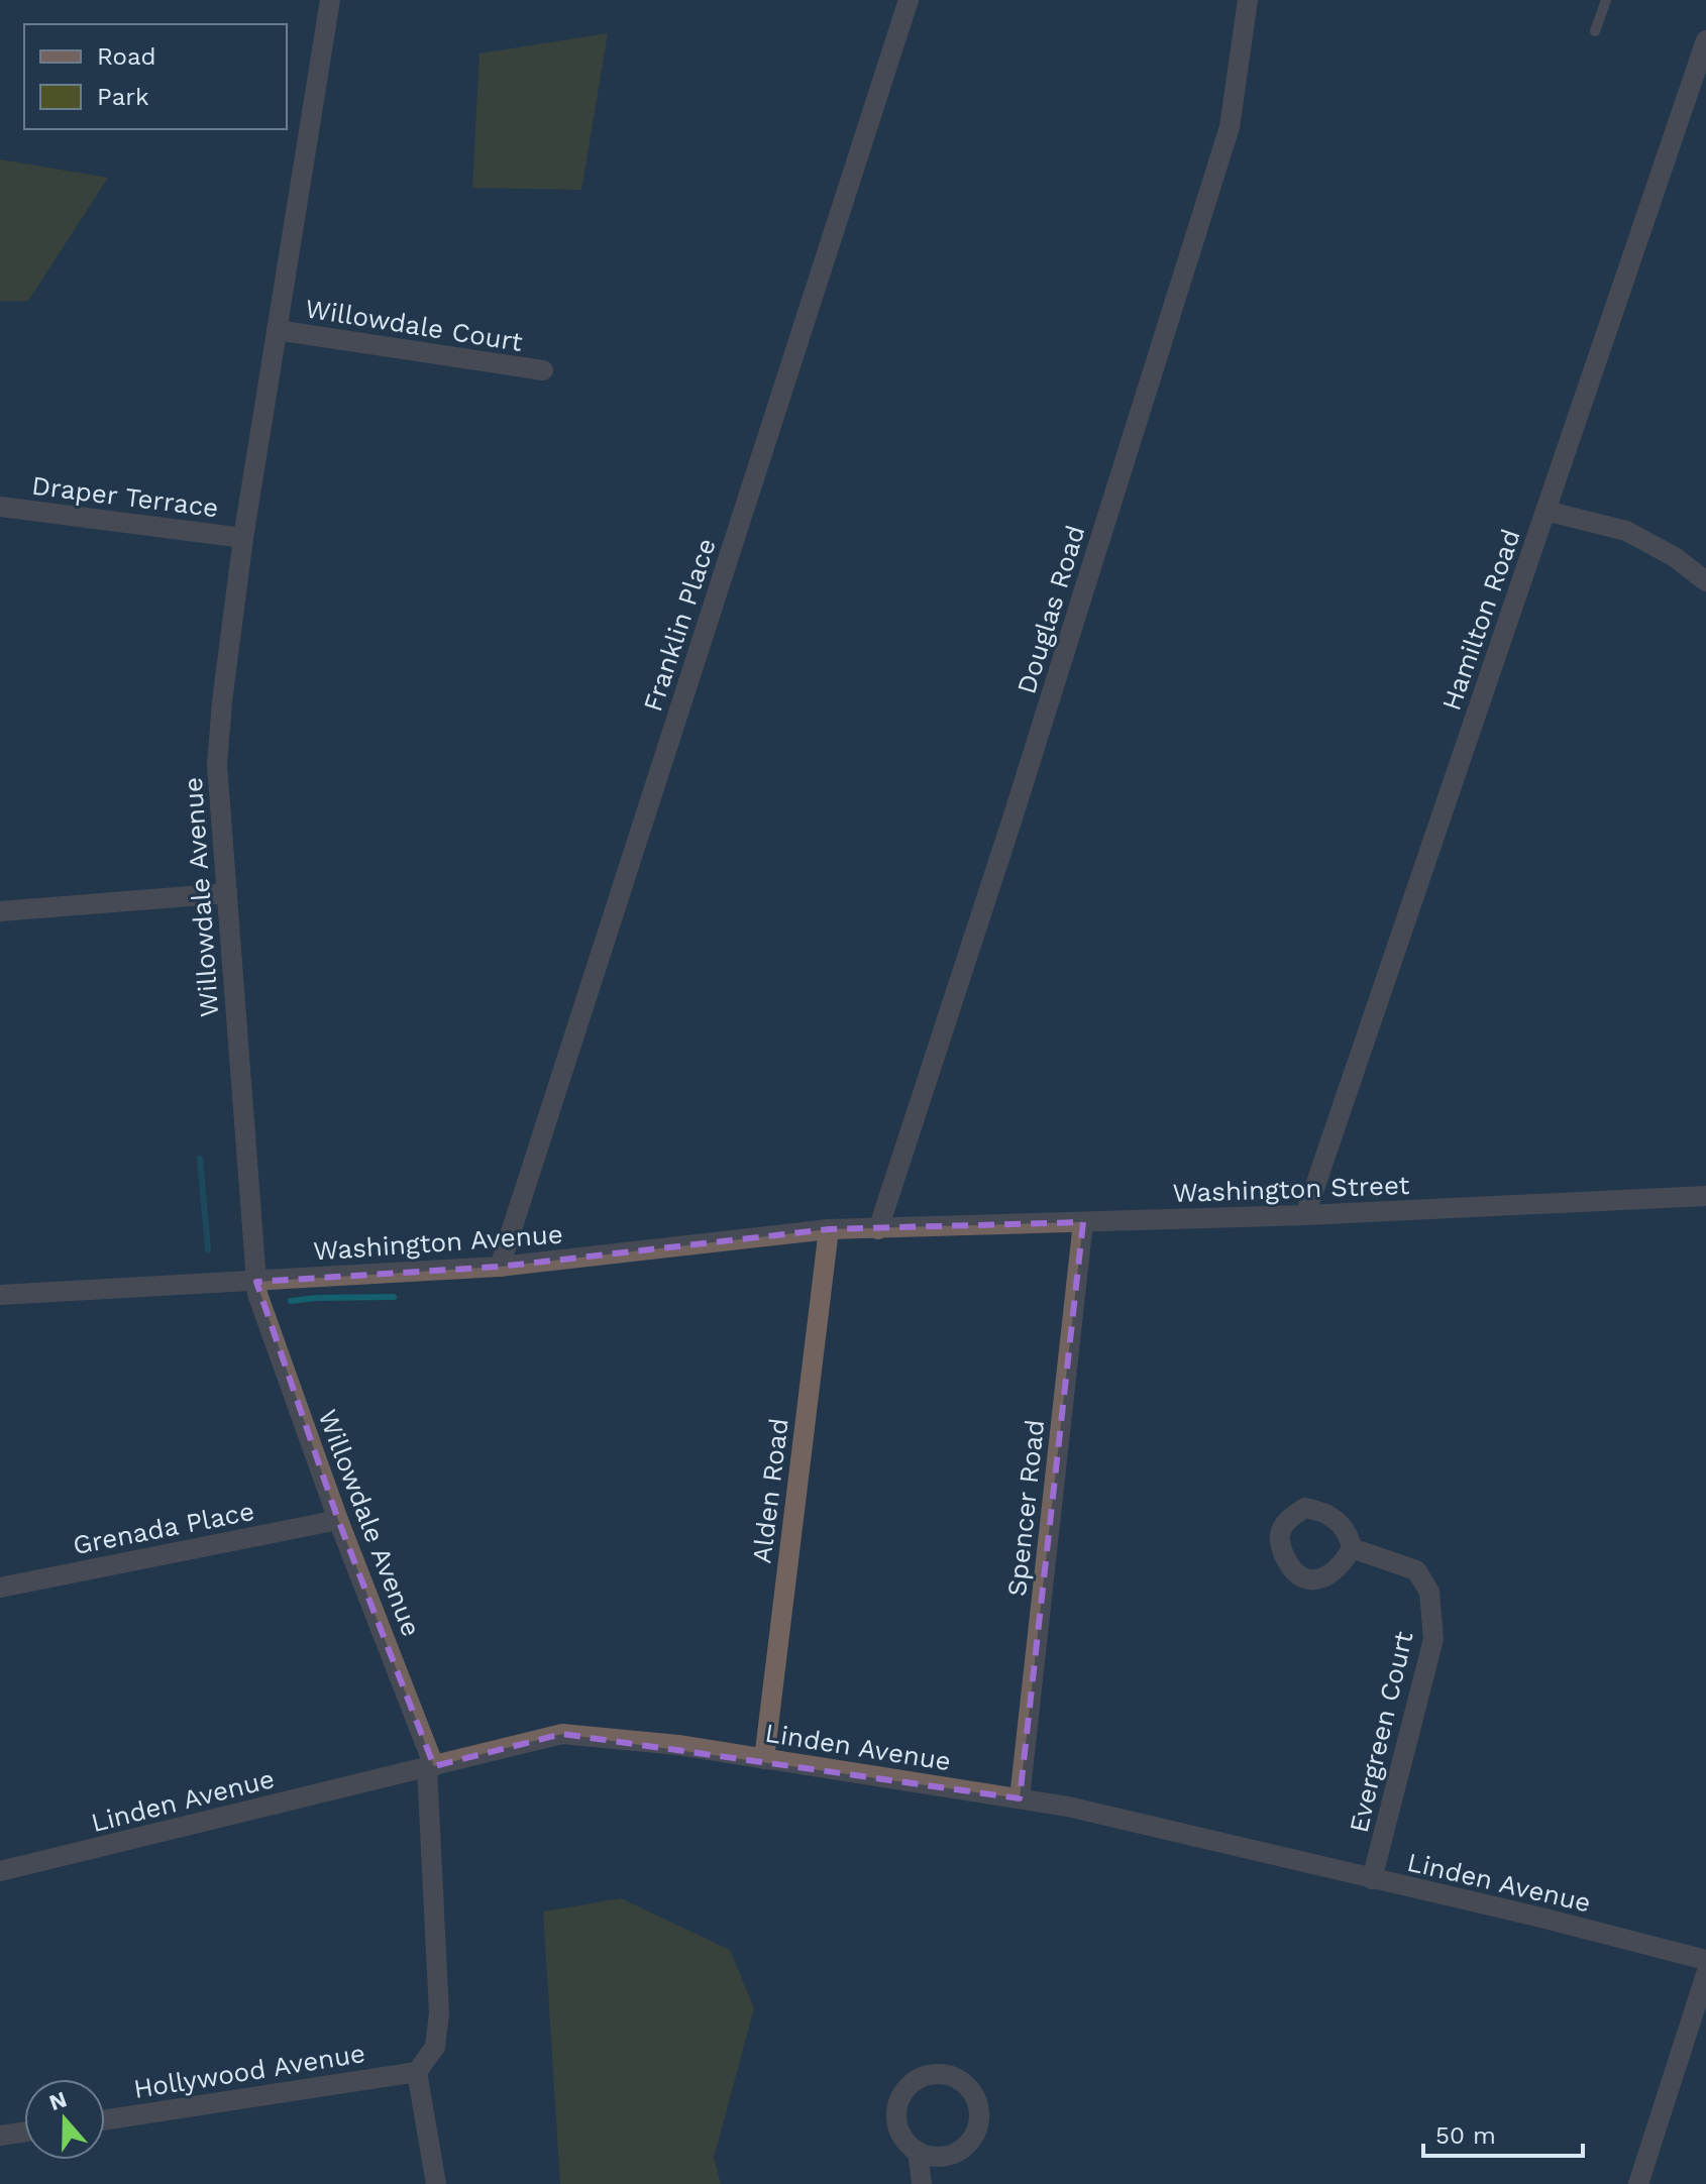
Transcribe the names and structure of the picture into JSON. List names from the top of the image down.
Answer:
{
  "streets": {
    "street": [
      "Willowdale Court",
      "Draper Terrace",
      "Douglas Road",
      "Hamilton Road",
      "Franklin Place",
      "Willowdale Avenue",
      "Washington Street",
      "Washington Avenue",
      "Alden Road",
      "Spencer Road",
      "Grenada Place",
      "Evergreen Court",
      "Linden Avenue",
      "Hollywood Avenue"
    ]
  },
  "crossings": [
    ["Willowdale Court", "Willowdale Avenue"],
    ["Draper Terrace", "Willowdale Avenue"],
    ["Douglas Road", "Washington Street"],
    ["Douglas Road", "Washington Avenue"],
    ["Hamilton Road", "Washington Street"],
    ["Franklin Place", "Washington Avenue"],
    ["Willowdale Avenue", "Washington Avenue"],
    ["Willowdale Avenue", "Grenada Place"],
    ["Willowdale Avenue", "Linden Avenue"],
    ["Willowdale Avenue", "Hollywood Avenue"],
    ["Washington Street", "Washington Avenue"],
    ["Washington Street", "Spencer Road"],
    ["Washington Avenue", "Alden Road"],
    ["Alden Road", "Linden Avenue"],
    ["Spencer Road", "Linden Avenue"],
    ["Evergreen Court", "Linden Avenue"]
  ],
  "legend": ["Road", "Park"],
  "scale_bar": "50 m",
  "north": "top"
}
